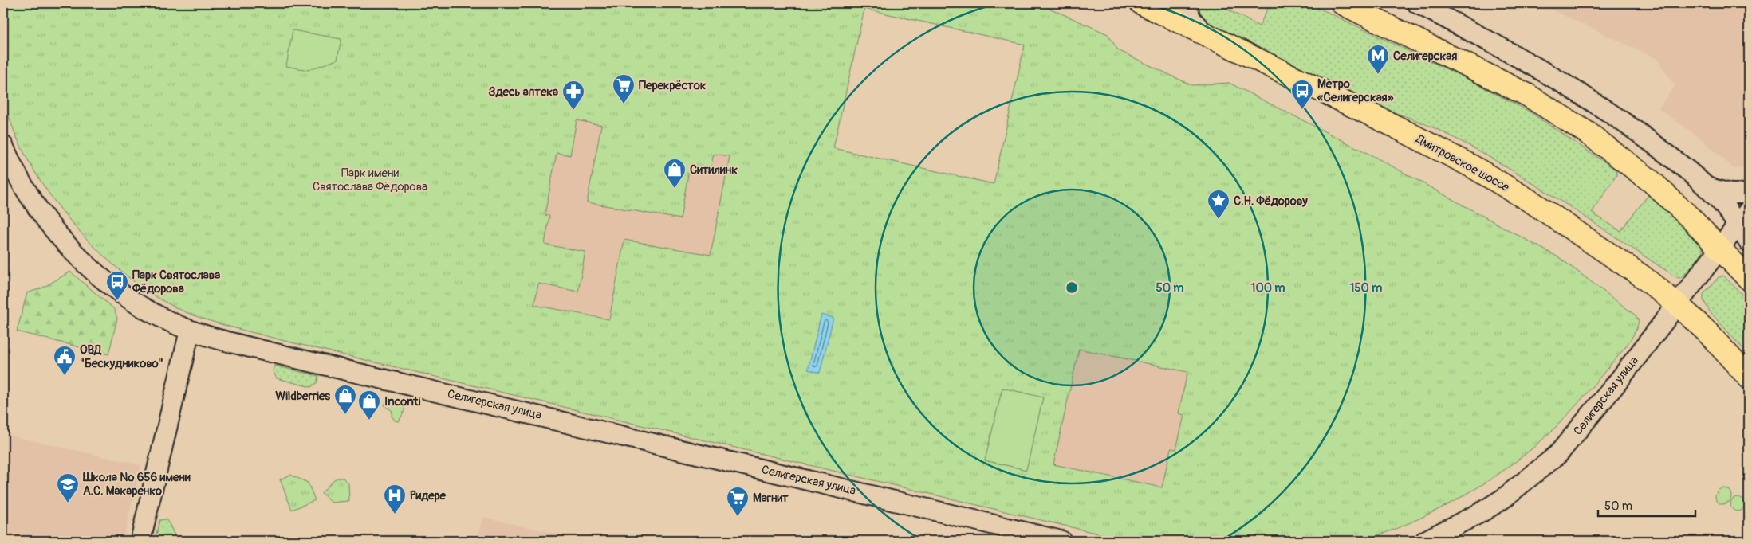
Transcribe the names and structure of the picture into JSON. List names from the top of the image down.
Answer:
{
  "streets": {
    "main road": ["Дмитровское шоссе"],
    "street": ["Селигерская улица"]
  },
  "crossings": [
    ["Дмитровское шоссе", "Селигерская улица"]
  ],
  "parks": ["Парк имени Святослава Фёдорова"],
  "places": {
    "metro station": ["Селигерская"],
    "supermarket": ["Перекрёсток", "Магнит"],
    "bus stop": ["Метро «Селигерская»", "Парк Святослава Фёдорова"],
    "pharmacy": ["Здесь аптека"],
    "shop": ["Ситилинк", "Wildberries", "Inconti"],
    "place": ["С.Н. Фёдорову"],
    "public building": ["ОВД \"Бескудниково\""],
    "school or university": ["Школа № 656 имени А.С. Макаренко"],
    "hospital": ["Ридере"]
  },
  "scale_bar": "50 m",
  "rings": ["50 m", "100 m", "150 m"]
}
